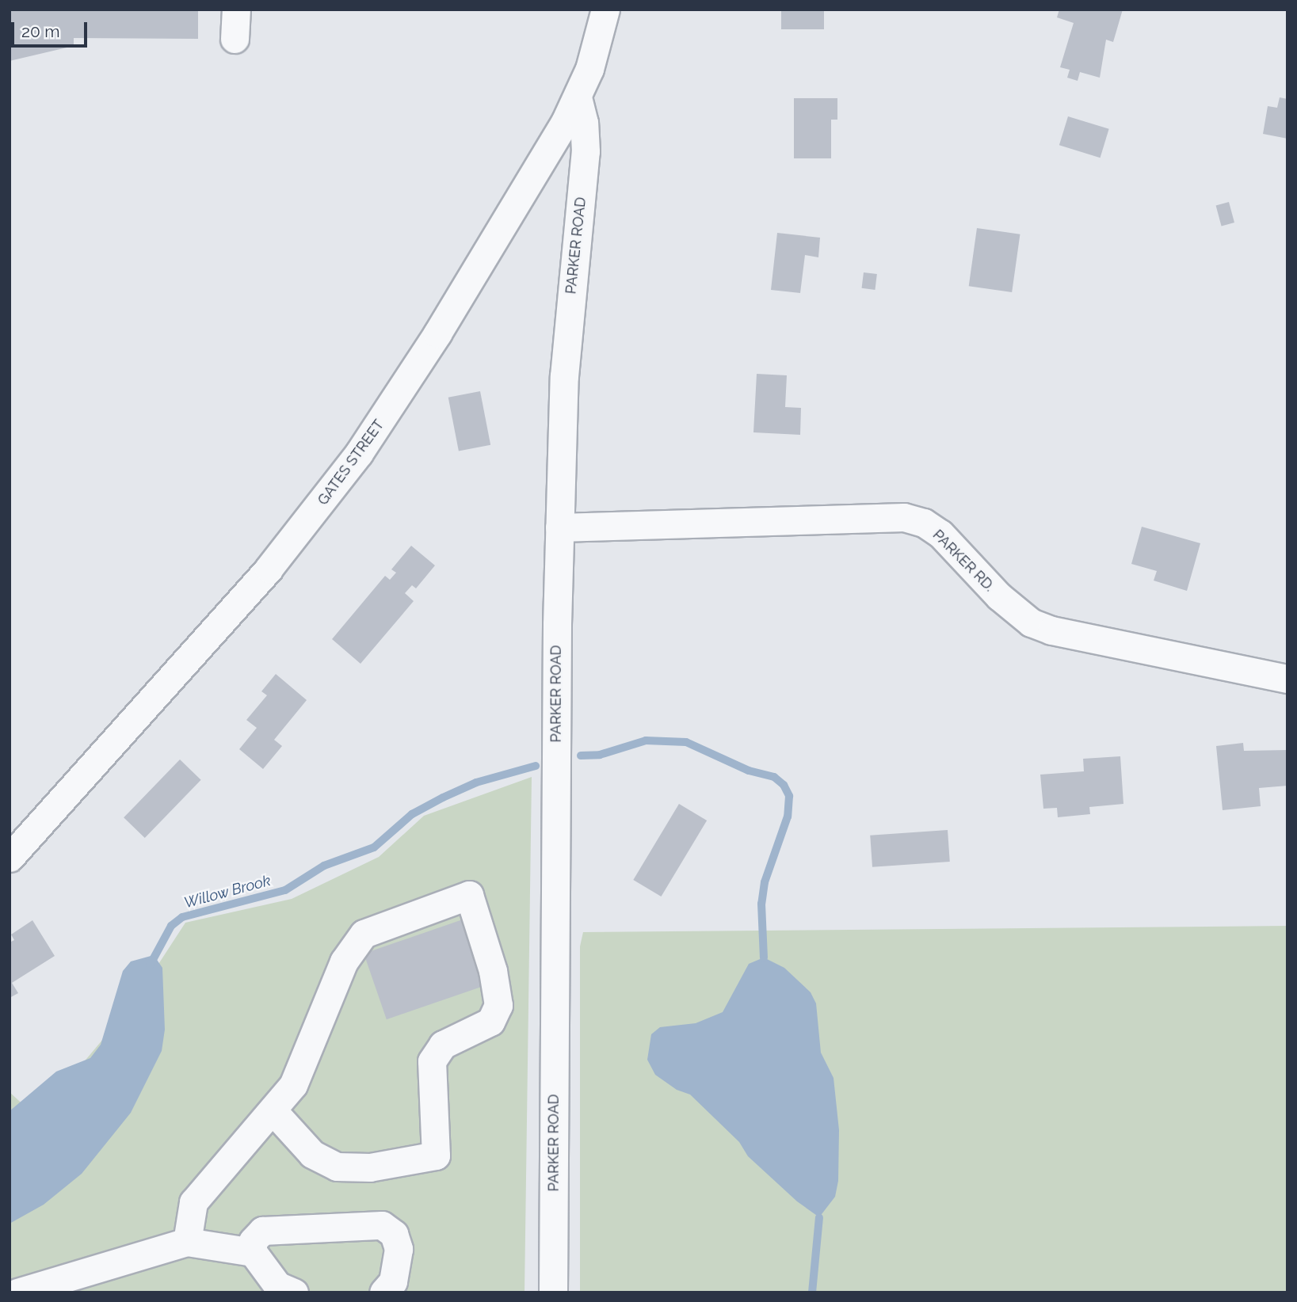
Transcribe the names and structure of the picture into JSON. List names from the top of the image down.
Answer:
{
  "streets": {
    "street": ["PARKER ROAD", "GATES STREET", "PARKER RD."]
  },
  "crossings": [
    ["PARKER ROAD", "GATES STREET"],
    ["PARKER ROAD", "PARKER RD."]
  ],
  "water": ["Willow Brook"],
  "scale_bar": "20 m"
}
